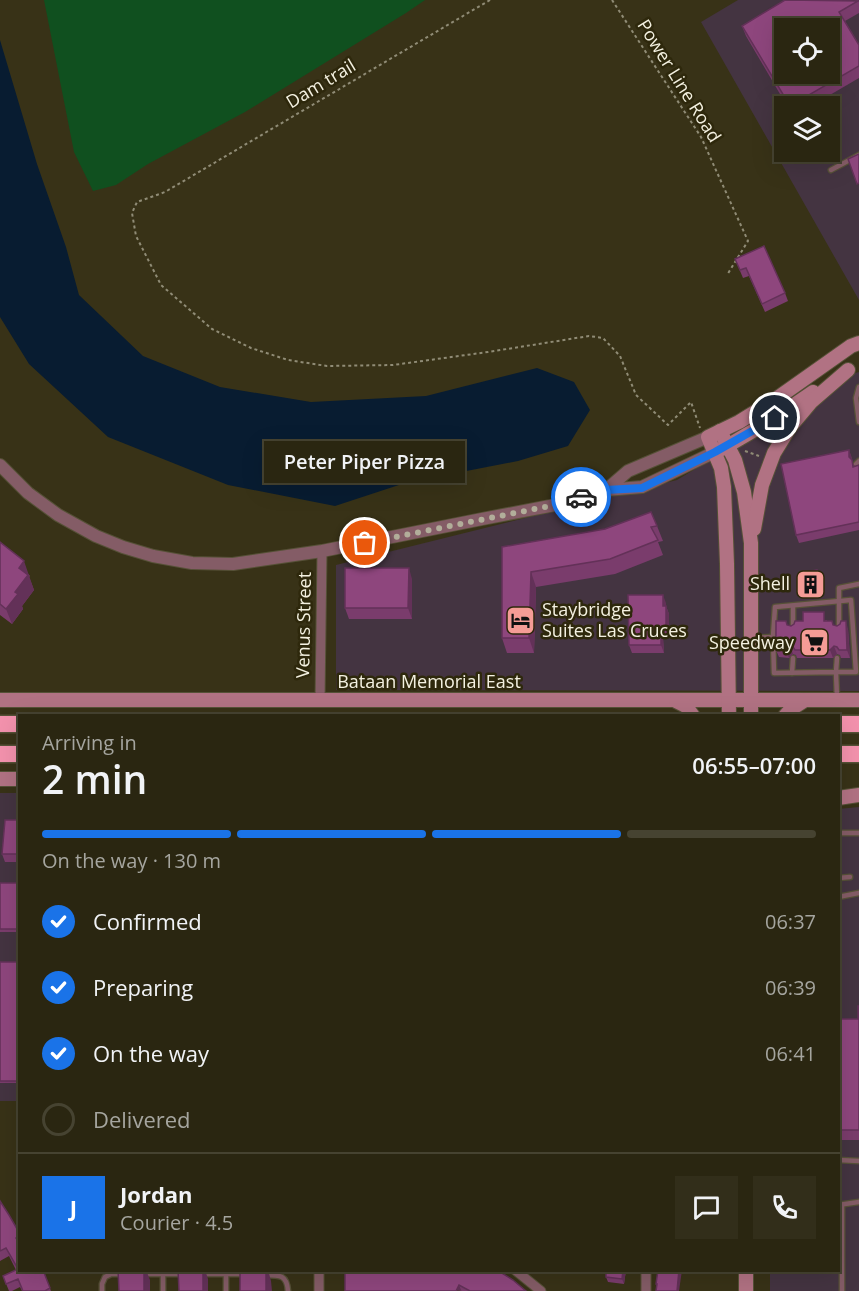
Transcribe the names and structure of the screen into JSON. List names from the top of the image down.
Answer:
{
  "streets": {
    "main road": ["Bataan Memorial East"],
    "street": ["Venus Street"],
    "path": ["Power Line Road", "Dam trail"]
  },
  "crossings": [
    ["Venus Street", "Bataan Memorial East"]
  ],
  "places": {
    "other": ["Peter Piper Pizza"],
    "building": ["Shell"],
    "hotel": ["Staybridge Suites Las Cruces"],
    "supermarket": ["Speedway"]
  },
  "page": {
    "bubble": "Peter Piper Pizza",
    "heading": ["2 min", "Arriving in", "06:55–07:00"],
    "panel": ["Jordan", "Courier · 4.5"],
    "bar": "On the way · 130 m",
    "list": [
      ["Confirmed", "06:37"],
      ["Preparing", "06:39"],
      ["On the way", "06:41"],
      "Delivered"
    ],
    "round": "J"
  }
}
